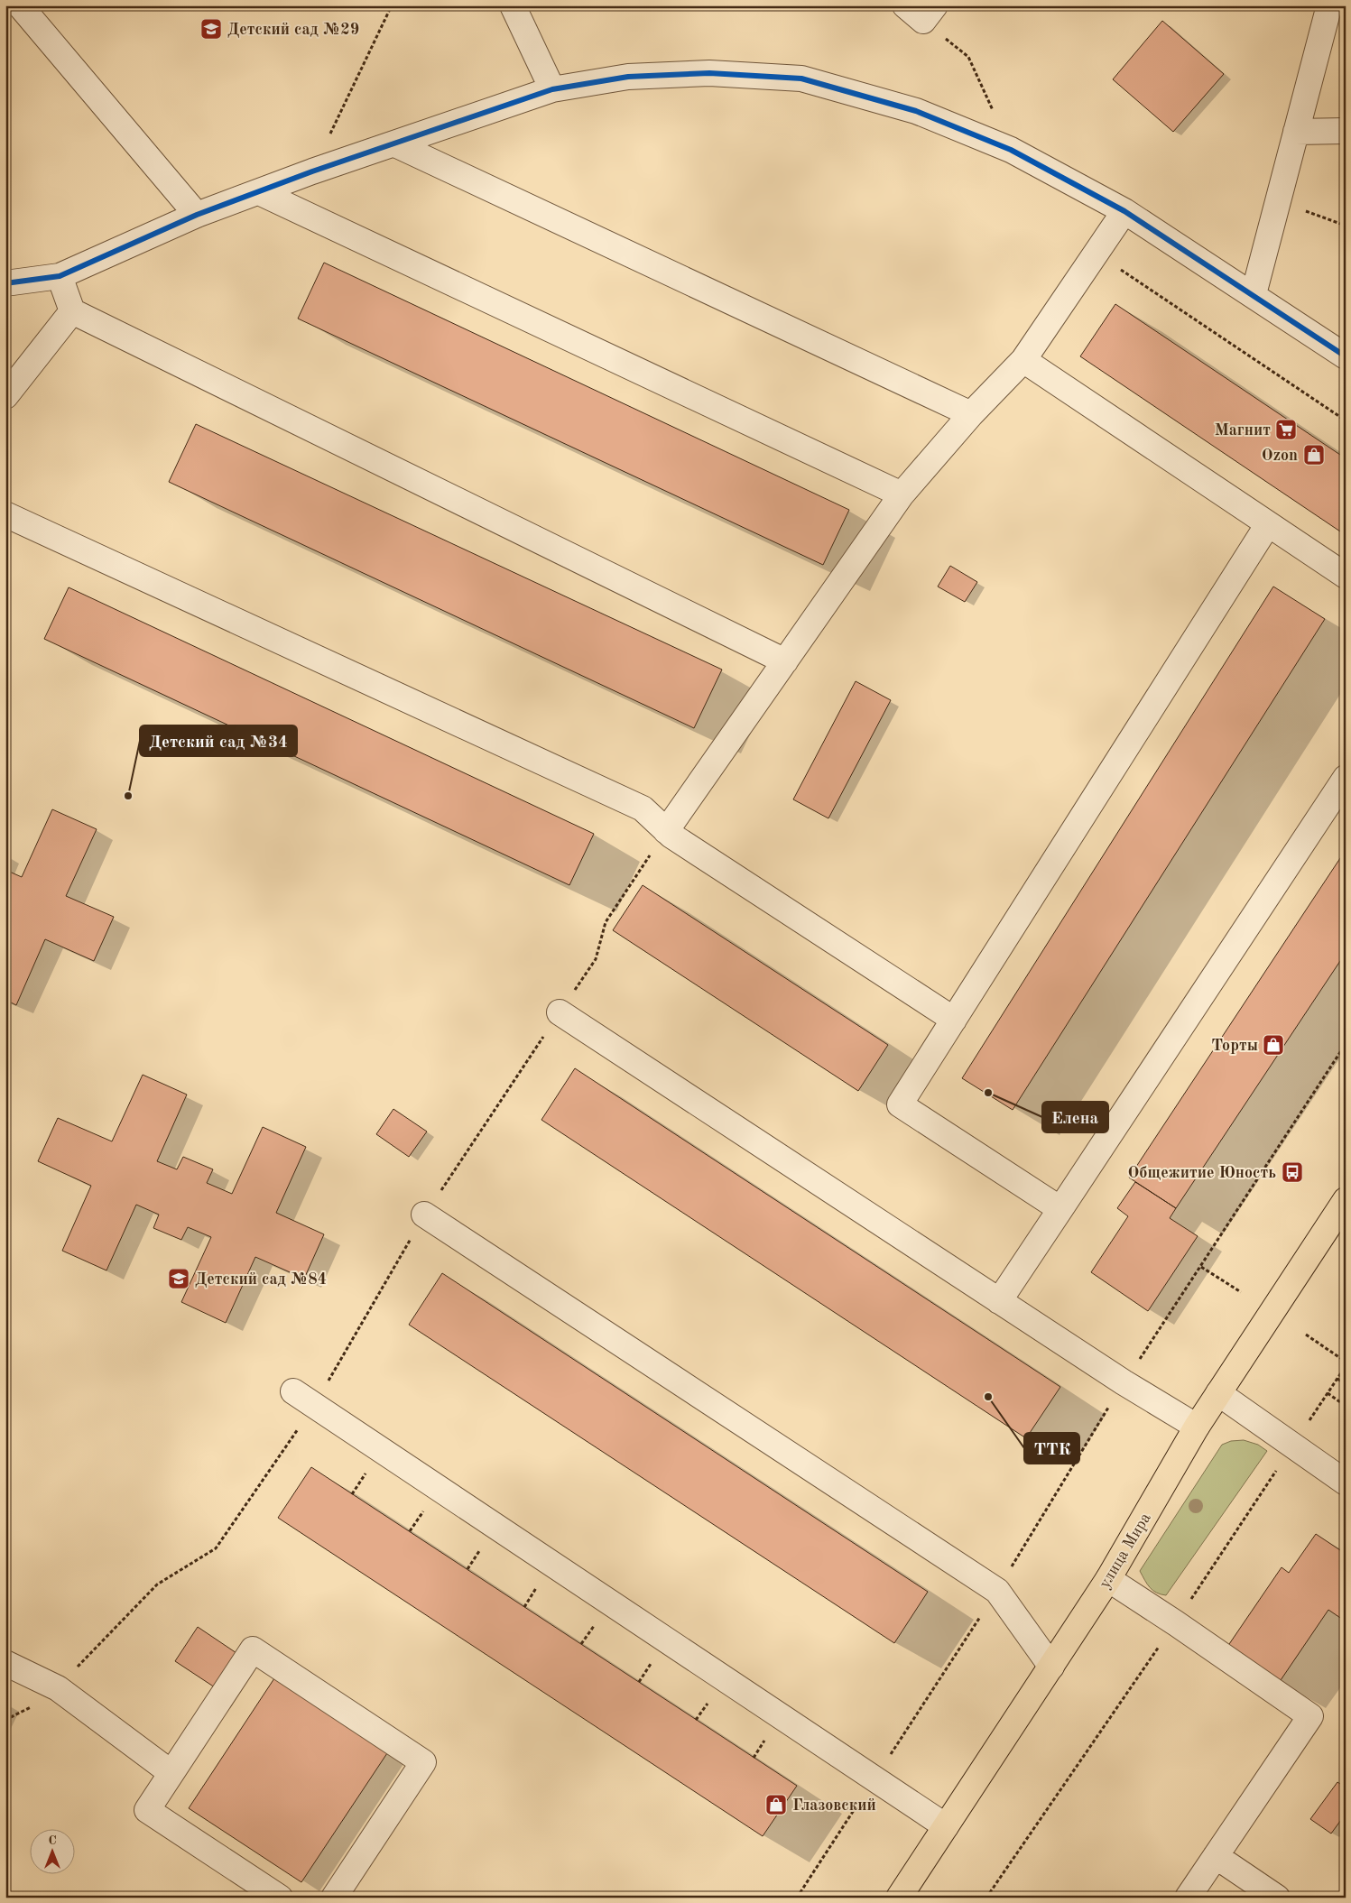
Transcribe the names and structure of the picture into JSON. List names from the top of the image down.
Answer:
{
  "streets": {
    "main road": ["улица Мира"]
  },
  "places": {
    "school or university": ["Детский сад №29", "Детский сад №84"],
    "supermarket": ["Магнит"],
    "shop": ["Ozon", "Торты", "Глазовский"],
    "other": ["Детский сад №34", "Елена", "ТТК"],
    "bus stop": ["Общежитие Юность"]
  },
  "north": "top"
}
